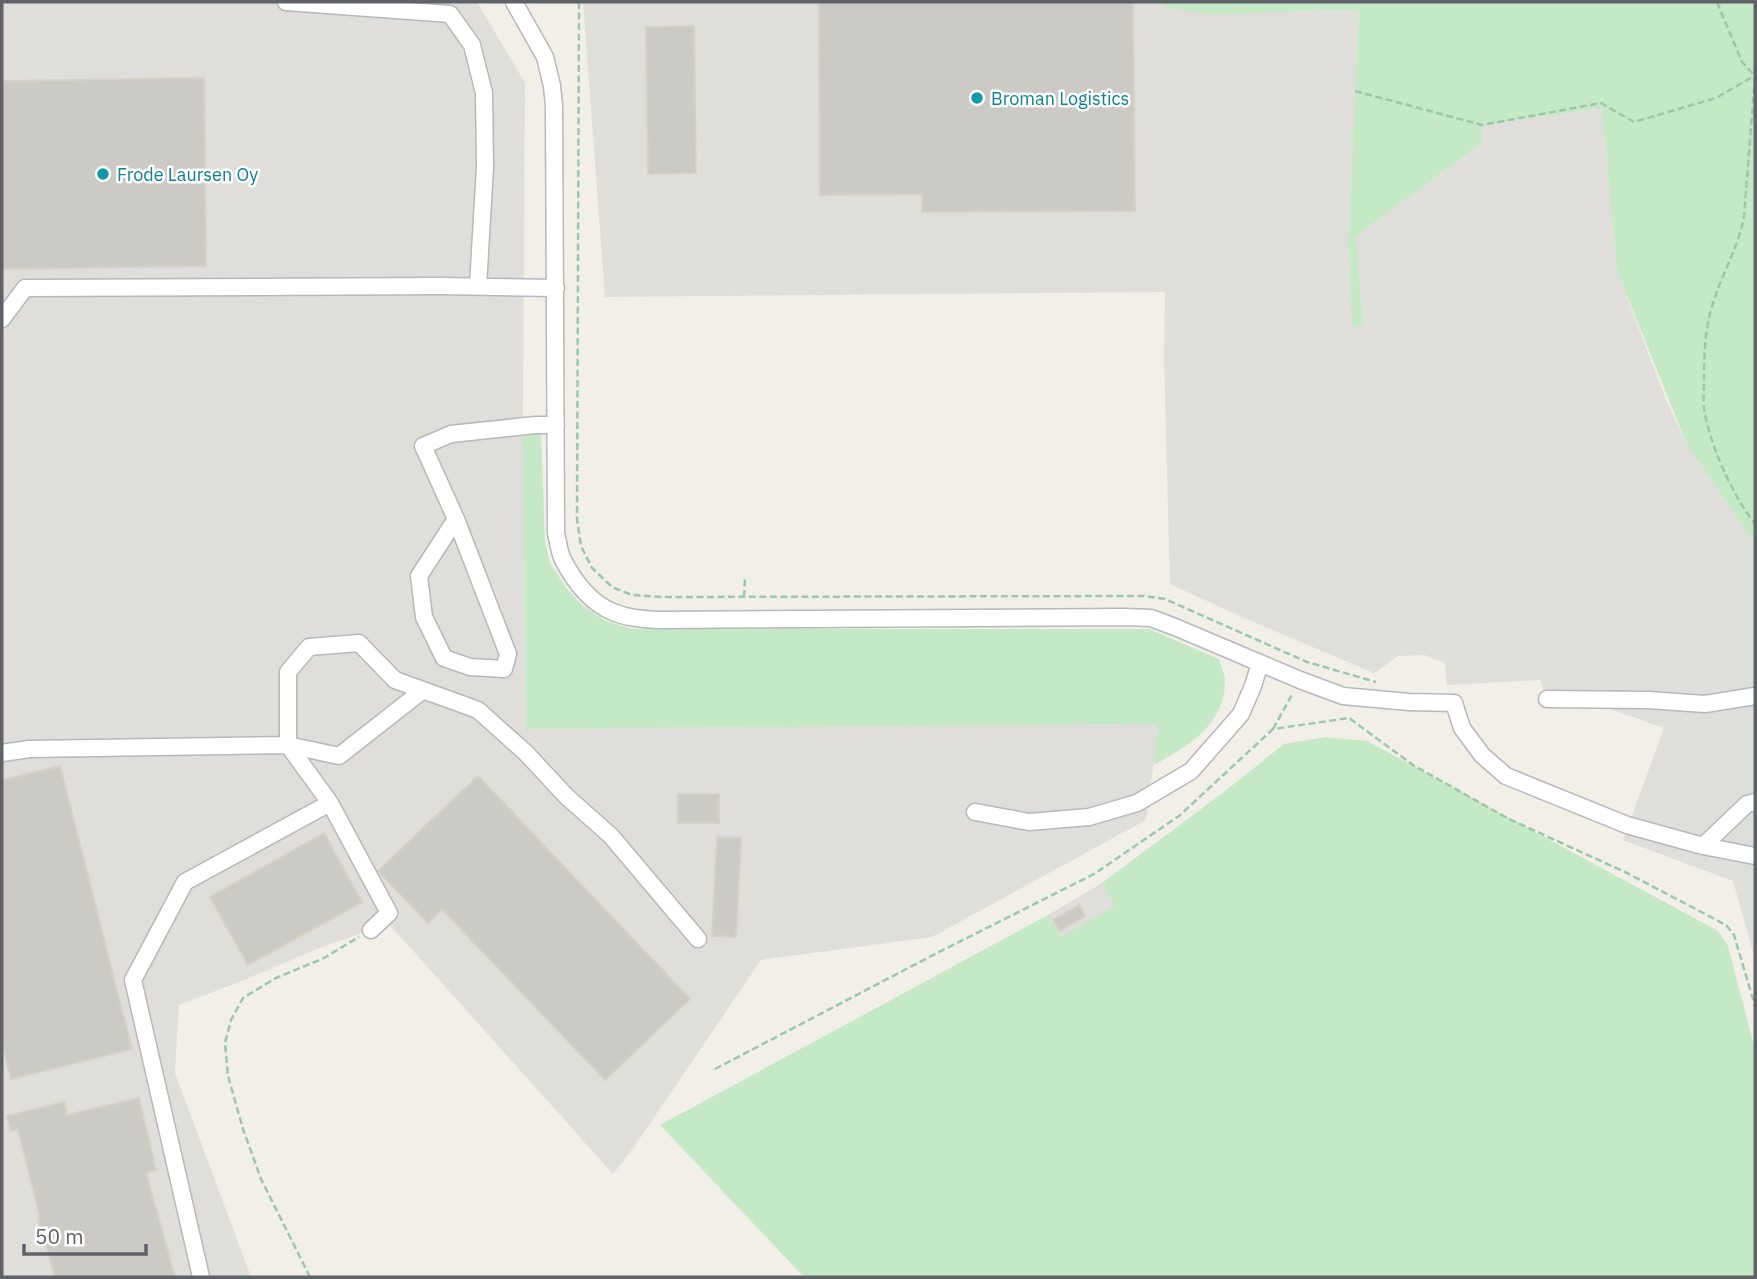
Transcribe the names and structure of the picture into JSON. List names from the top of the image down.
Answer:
{
  "places": ["Broman Logistics", "Frode Laursen Oy"],
  "scale_bar": "50 m"
}
